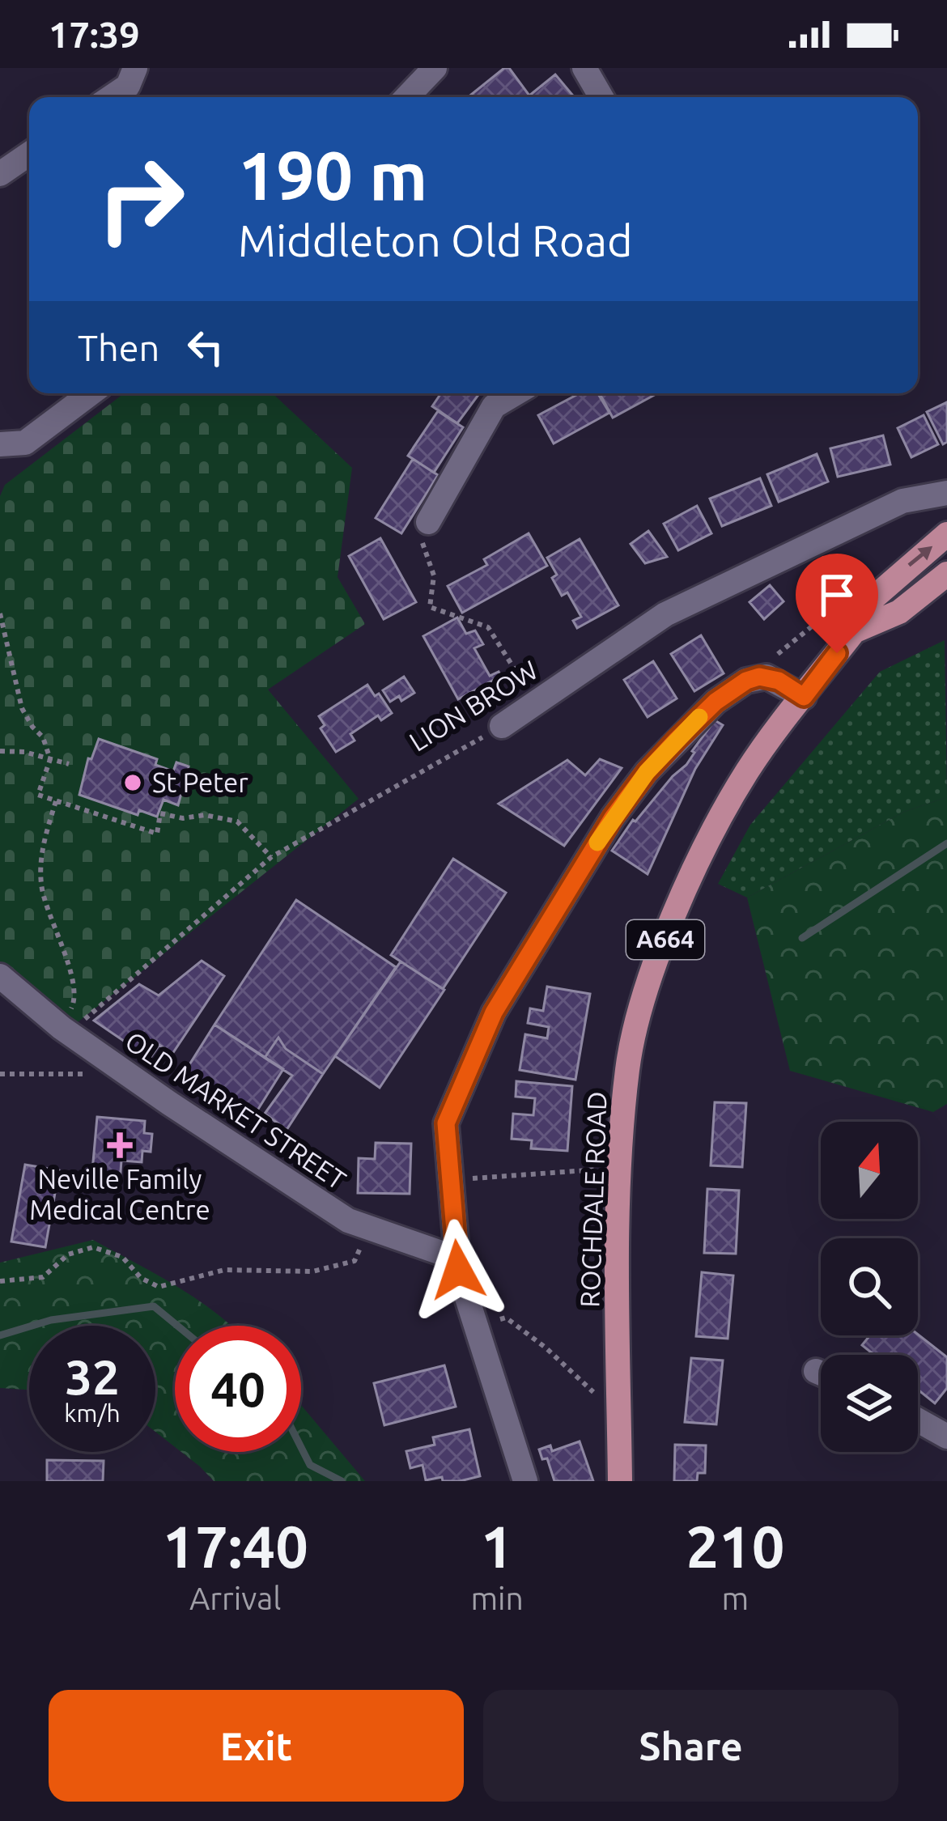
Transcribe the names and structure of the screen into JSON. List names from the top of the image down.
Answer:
{
  "streets": {
    "main road": ["A664", "ROCHDALE ROAD"],
    "street": ["LION BROW", "OLD MARKET STREET"]
  },
  "crossings": [
    ["LION BROW", "OLD MARKET STREET"]
  ],
  "places": {
    "other": ["St Peter"],
    "health": ["Neville Family Medical Centre"]
  },
  "north": "top",
  "page": {
    "status": "17:39",
    "turn": ["190 m", "Middleton Old Road"],
    "then": "Then",
    "speed": "32 km/h",
    "limit": "40",
    "eta": [
      "17:40",
      "Arrival",
      "1",
      "min",
      "210",
      "m"
    ],
    "buttons": ["Exit", "Share"]
  }
}
